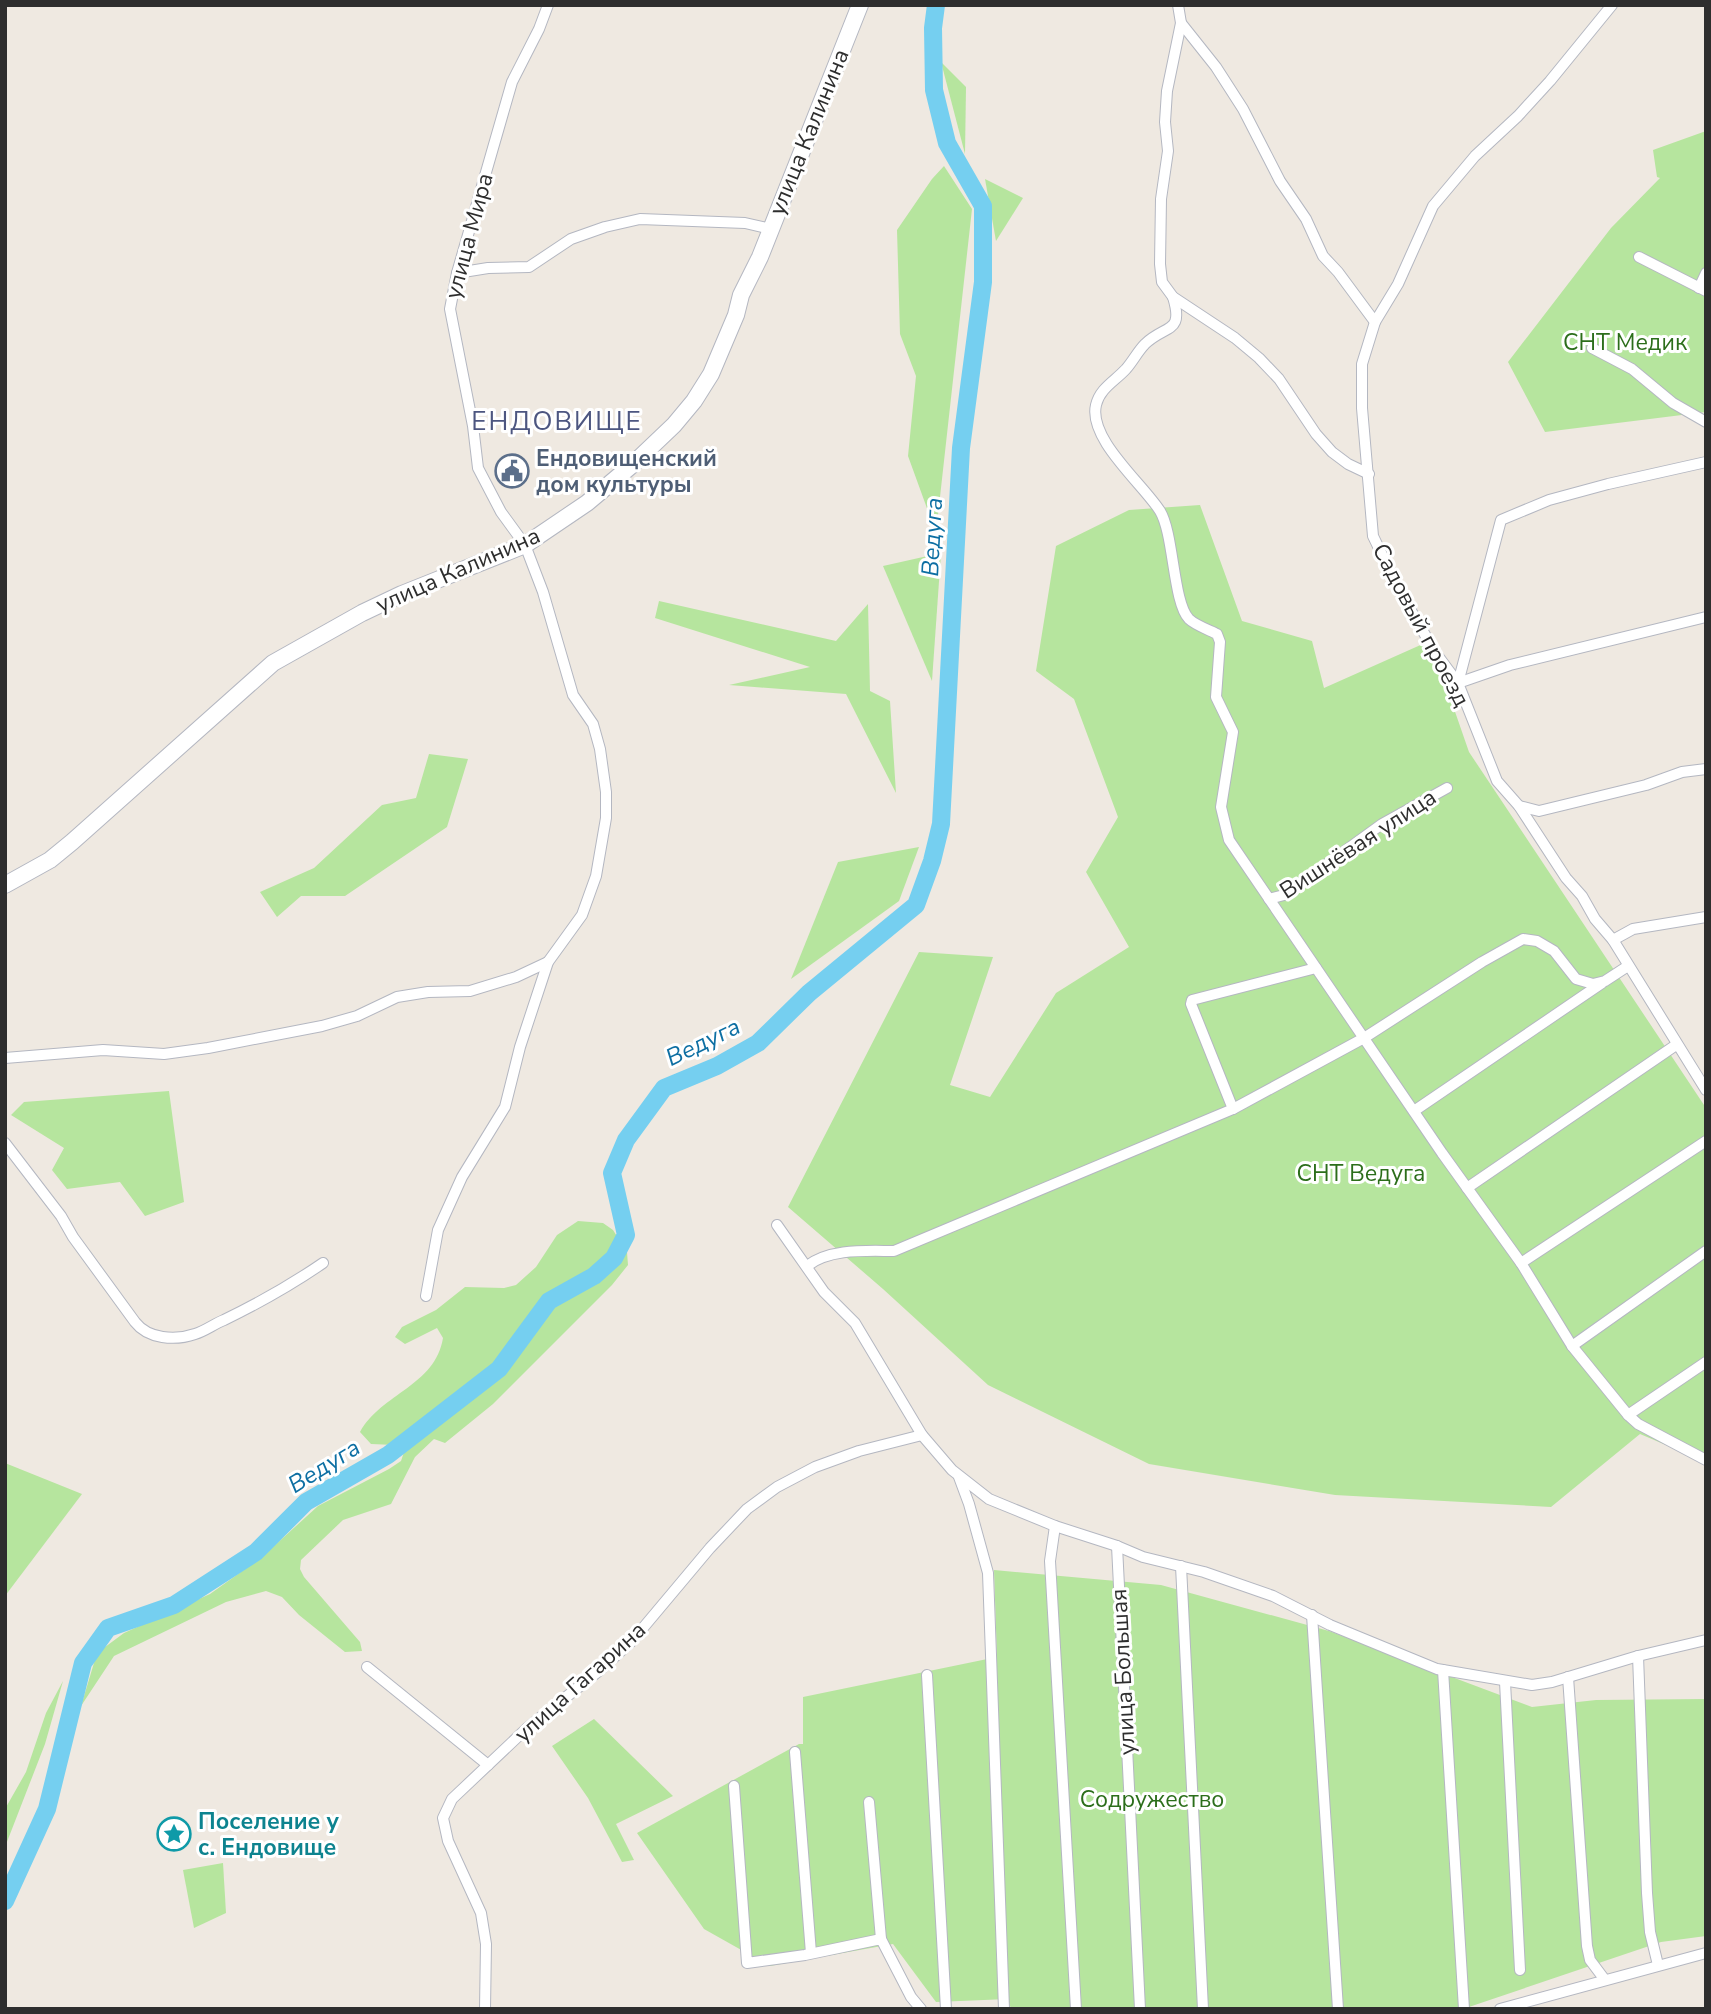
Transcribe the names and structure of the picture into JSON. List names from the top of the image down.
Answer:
{
  "streets": {
    "street": [
      "улица Калинина",
      "улица Мира",
      "Садовый проезд",
      "Вишнёвая улица",
      "улица Большая",
      "улица Гагарина"
    ]
  },
  "crossings": [
    ["улица Калинина", "улица Мира"]
  ],
  "districts": ["ЕНДОВИЩЕ"],
  "water": ["Ведуга"],
  "parks": ["СНТ Медик", "СНТ Ведуга", "Содружество"],
  "places": {
    "public building": ["Ендовищенский дом культуры"],
    "place": ["Поселение у с. Ендовище"]
  }
}
